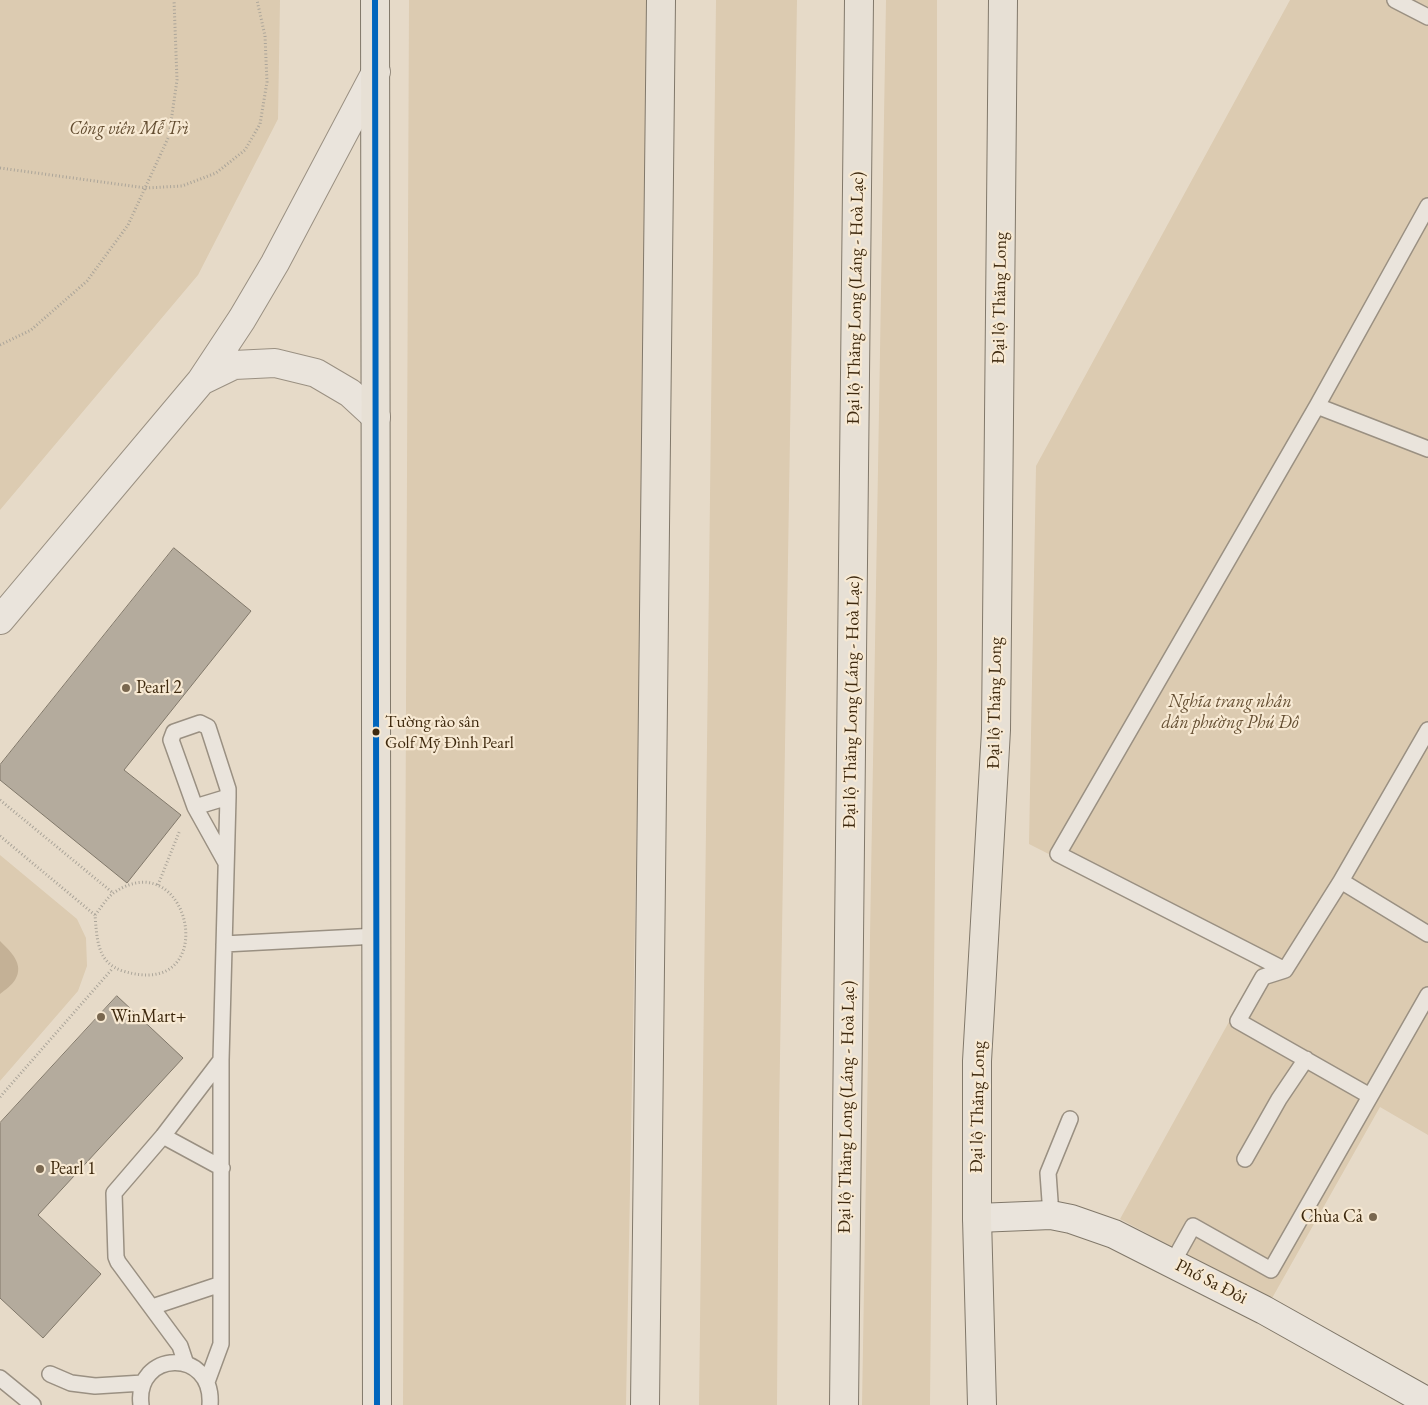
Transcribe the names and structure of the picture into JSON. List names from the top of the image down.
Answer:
{
  "streets": {
    "main road": ["Đại lộ Thăng Long (Láng - Hoà Lạc)", "Đại lộ Thăng Long"],
    "street": ["Phố Sa Đôi"]
  },
  "crossings": [
    ["Đại lộ Thăng Long", "Phố Sa Đôi"]
  ],
  "parks": ["Công viên Mễ Trì", "Nghĩa trang nhân dân phường Phú Đô"],
  "places": [
    "Pearl 2",
    "Tường rào sân Golf Mỹ Đình Pearl",
    "WinMart+",
    "Pearl 1",
    "Chùa Cả"
  ]
}
